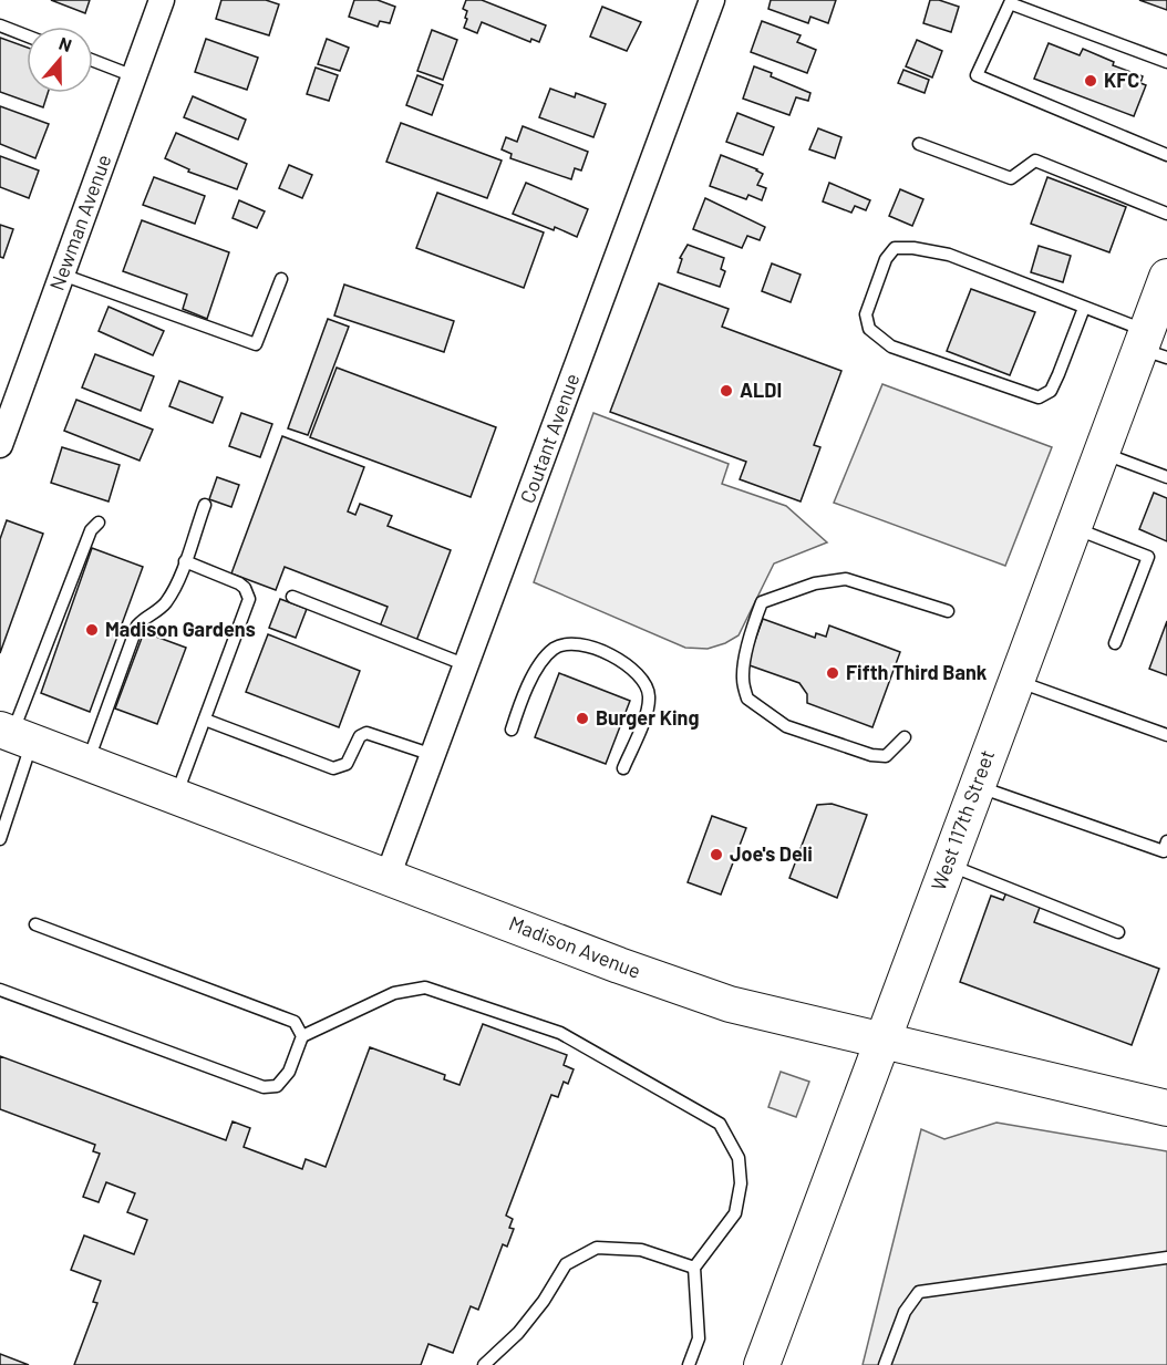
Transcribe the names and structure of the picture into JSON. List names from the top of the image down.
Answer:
{
  "streets": {
    "main road": ["West 117th Street", "Madison Avenue"],
    "street": ["Newman Avenue", "Coutant Avenue"]
  },
  "crossings": [
    ["Coutant Avenue", "Madison Avenue"],
    ["West 117th Street", "Madison Avenue"]
  ],
  "places": [
    "KFC",
    "ALDI",
    "Madison Gardens",
    "Fifth Third Bank",
    "Burger King",
    "Joe's Deli"
  ],
  "north": "top"
}
